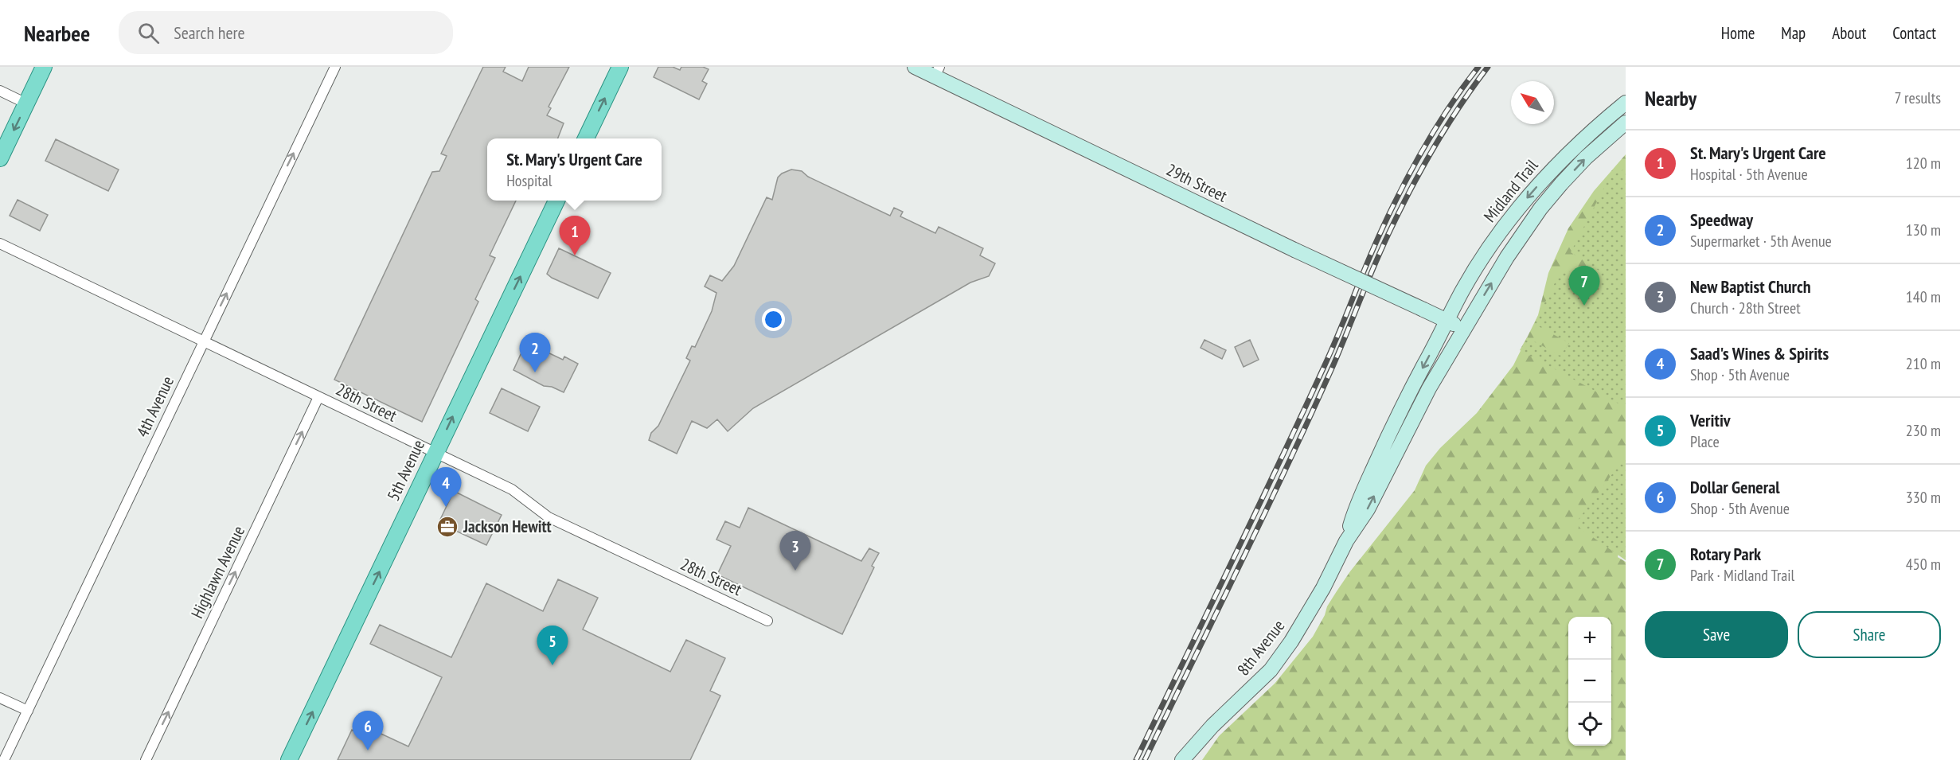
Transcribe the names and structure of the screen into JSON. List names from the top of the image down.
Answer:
{
  "streets": {
    "main road": [
      "29th Street",
      "Midland Trail",
      "5th Avenue",
      "8th Avenue"
    ],
    "street": ["28th Street", "4th Avenue", "Highlawn Avenue"]
  },
  "crossings": [
    ["29th Street", "Midland Trail"],
    ["29th Street", "8th Avenue"],
    ["Midland Trail", "8th Avenue"],
    ["28th Street", "4th Avenue"],
    ["28th Street", "5th Avenue"],
    ["28th Street", "Highlawn Avenue"]
  ],
  "one_way": ["4th Avenue", "5th Avenue", "Highlawn Avenue"],
  "places": {
    "office": ["Jackson Hewitt"]
  },
  "north": "top left",
  "page": {
    "header": "Nearbee",
    "search": "Search here",
    "nav": [
      "Home",
      "Map",
      "About",
      "Contact"
    ],
    "heading": ["Nearby", "7 results"],
    "list": [
      {
        "mark": "1",
        "name": "St. Mary's Urgent Care",
        "note": "Hospital · 5th Avenue",
        "value": "120 m"
      },
      {
        "mark": "2",
        "name": "Speedway",
        "note": "Supermarket · 5th Avenue",
        "value": "130 m"
      },
      {
        "mark": "3",
        "name": "New Baptist Church",
        "note": "Church · 28th Street",
        "value": "140 m"
      },
      {
        "mark": "4",
        "name": "Saad's Wines & Spirits",
        "note": "Shop · 5th Avenue",
        "value": "210 m"
      },
      {
        "mark": "5",
        "name": "Veritiv",
        "note": "Place",
        "value": "230 m"
      },
      {
        "mark": "6",
        "name": "Dollar General",
        "note": "Shop · 5th Avenue",
        "value": "330 m"
      },
      {
        "mark": "7",
        "name": "Rotary Park",
        "note": "Park · Midland Trail",
        "value": "450 m"
      }
    ],
    "popup": ["St. Mary's Urgent Care", "Hospital"],
    "pins": [
      "1",
      "7",
      "2",
      "4",
      "3",
      "5",
      "6"
    ],
    "buttons": ["Save", "Share"],
    "map_buttons": ["+", "−"]
  }
}
